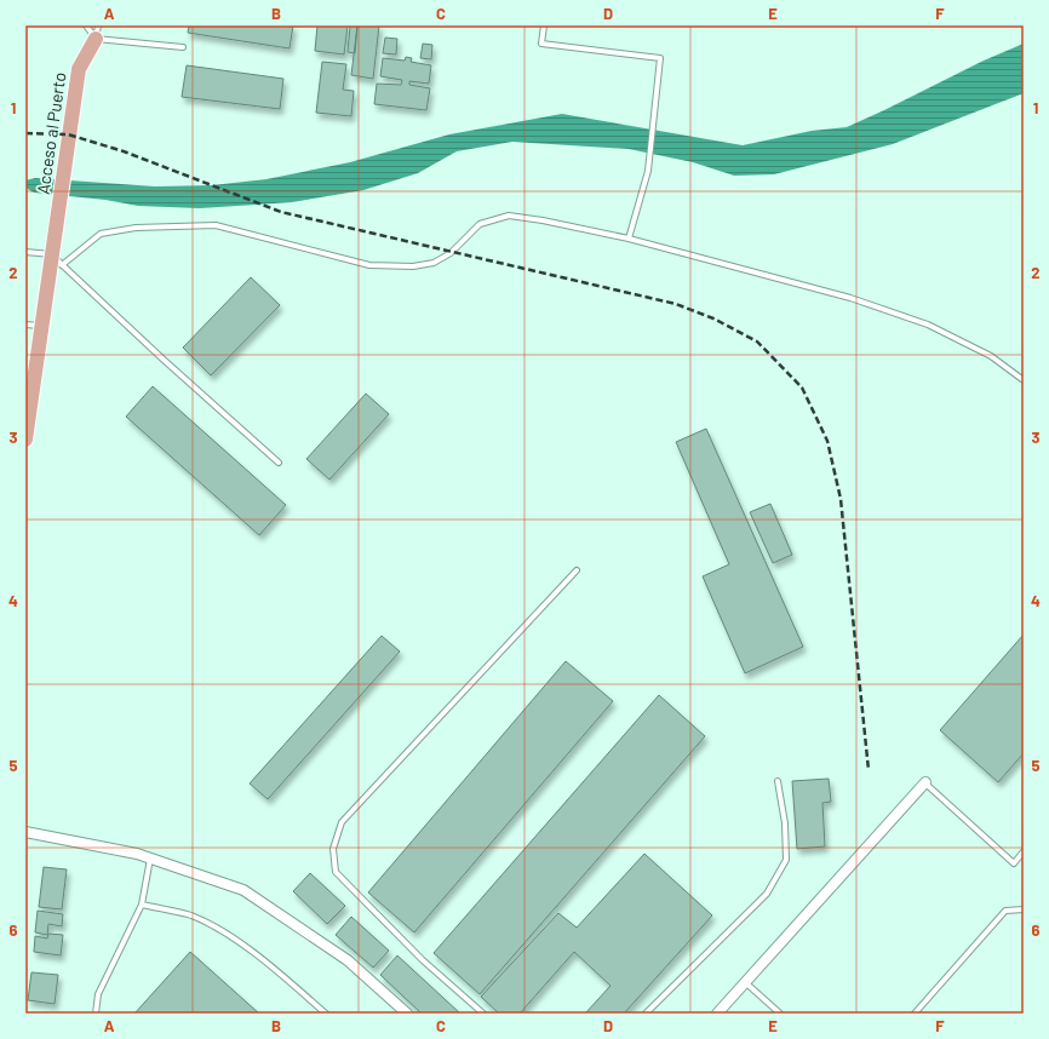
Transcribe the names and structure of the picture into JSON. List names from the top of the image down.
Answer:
{
  "streets": {
    "main road": ["Acceso al Puerto"]
  },
  "grid": {
    "columns": [
      "A",
      "B",
      "C",
      "D",
      "E",
      "F"
    ],
    "rows": [
      "1",
      "2",
      "3",
      "4",
      "5",
      "6"
    ]
  }
}
